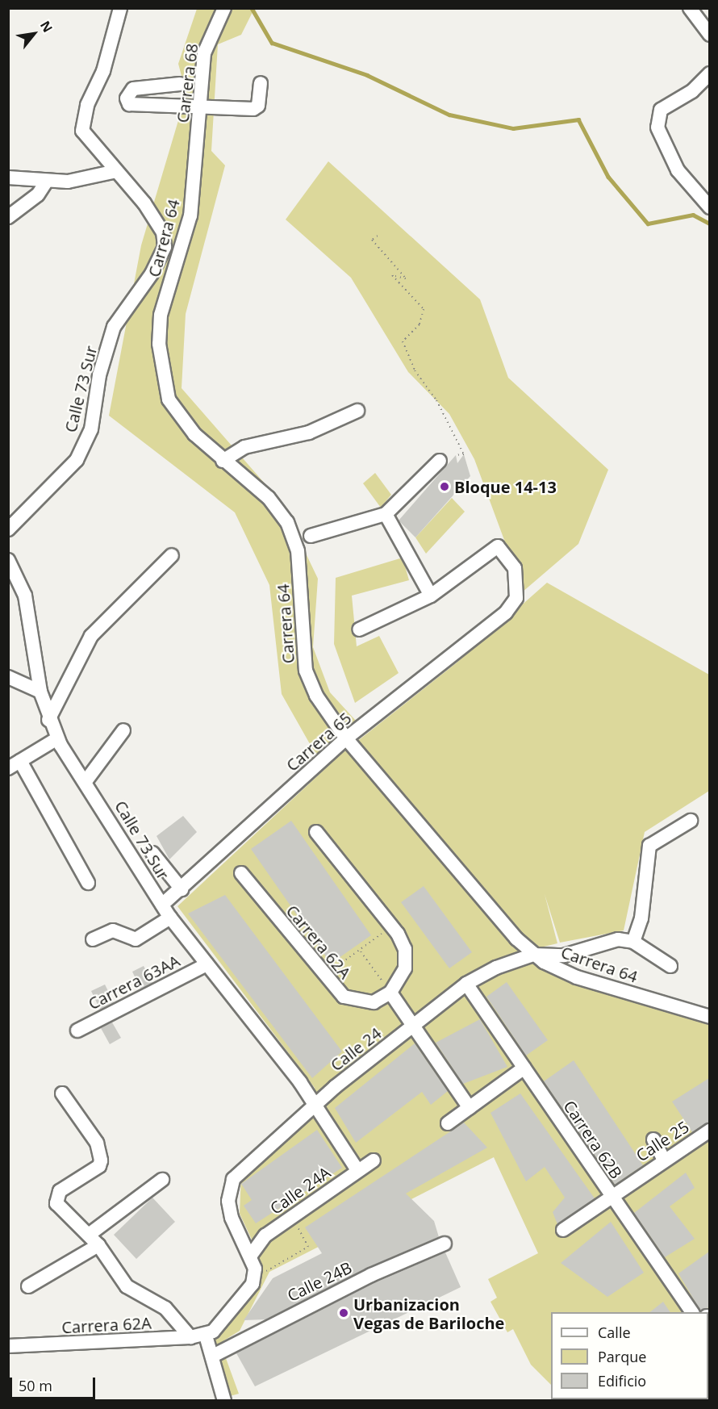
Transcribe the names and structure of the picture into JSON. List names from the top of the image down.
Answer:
{
  "streets": {
    "street": [
      "Carrera 68",
      "Carrera 64",
      "Calle 73 Sur",
      "Carrera 65",
      "Carrera 62A",
      "Carrera 63AA",
      "Calle 24",
      "Carrera 62B",
      "Calle 25",
      "Calle 24A",
      "Calle 24B"
    ]
  },
  "crossings": [
    ["Carrera 68", "Carrera 64"],
    ["Carrera 64", "Carrera 65"],
    ["Carrera 64", "Calle 24"],
    ["Calle 73 Sur", "Carrera 65"],
    ["Calle 73 Sur", "Carrera 63AA"],
    ["Calle 73 Sur", "Calle 24"],
    ["Calle 73 Sur", "Calle 24A"],
    ["Calle 24", "Carrera 62B"],
    ["Calle 24", "Calle 24A"],
    ["Carrera 62B", "Calle 25"]
  ],
  "places": ["Bloque 14-13", "Urbanizacion Vegas de Bariloche"],
  "legend": ["Calle", "Parque", "Edificio"],
  "scale_bar": "50 m",
  "north": "top right"
}
